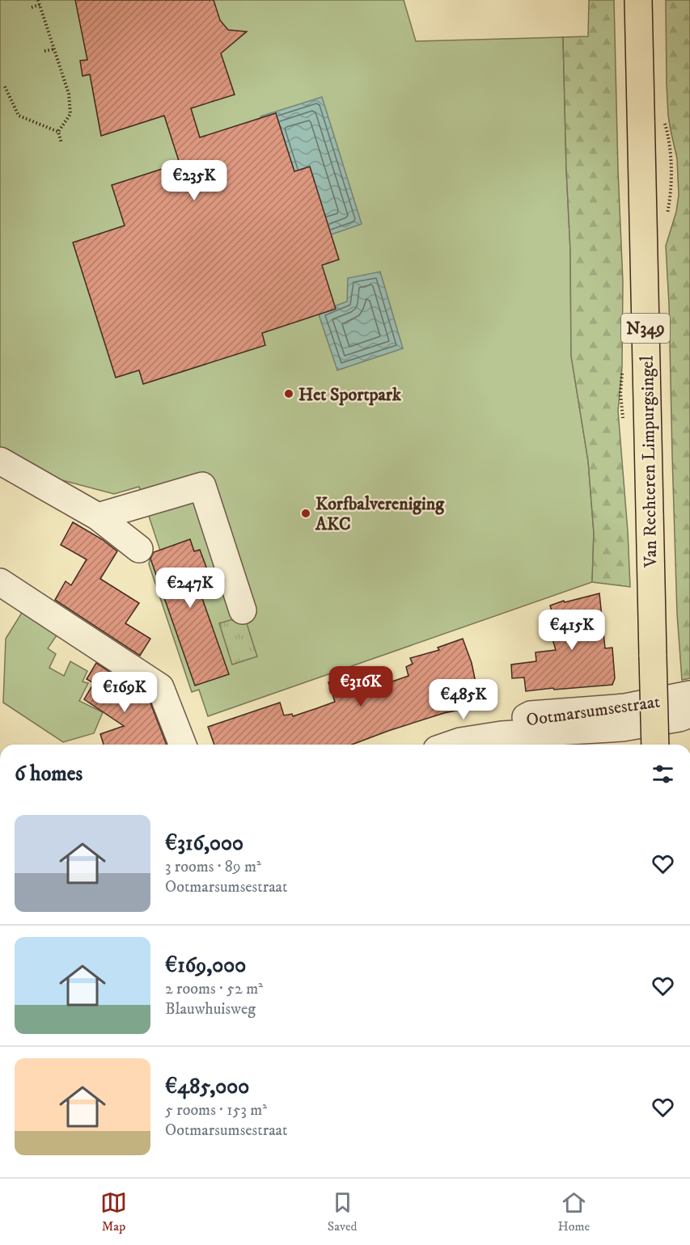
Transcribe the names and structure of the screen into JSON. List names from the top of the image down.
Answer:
{
  "streets": {
    "main road": ["N349", "Van Rechteren Limpurgsingel"],
    "street": ["Ootmarsumsestraat"]
  },
  "places": ["Het Sportpark", "Korfbalvereniging AKC"],
  "page": {
    "price": [
      "€235K",
      "€247K",
      "€415K",
      "€316K",
      "€169K",
      "€485K"
    ],
    "heading": "6 homes",
    "list": [
      {
        "name": "€316,000",
        "note": "3 rooms · 89 m² · Ootmarsumsestraat"
      },
      {
        "name": "€169,000",
        "note": "2 rooms · 52 m² · Blauwhuisweg"
      },
      {
        "name": "€485,000",
        "note": "5 rooms · 153 m² · Ootmarsumsestraat"
      }
    ],
    "tabs": ["Map", "Saved", "Home"]
  }
}
